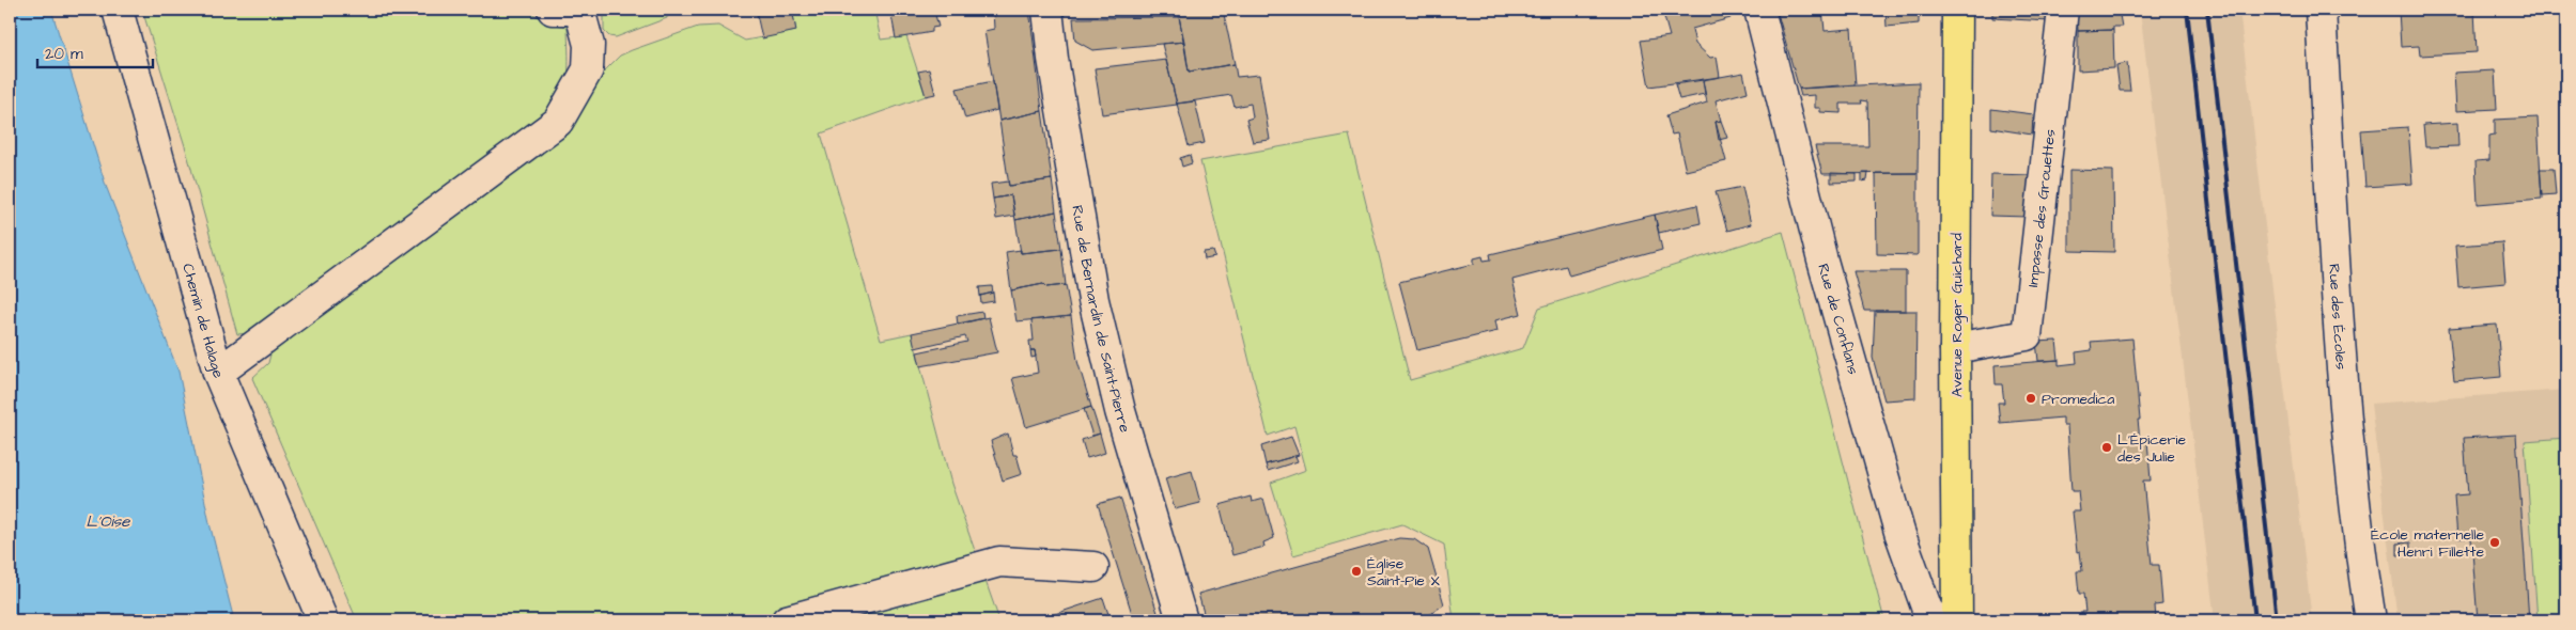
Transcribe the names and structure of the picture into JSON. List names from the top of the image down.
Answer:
{
  "streets": {
    "main road": ["Avenue Roger Guichard"],
    "street": [
      "Impasse des Grouettes",
      "Rue des Écoles",
      "Rue de Bernardin de Saint-Pierre",
      "Rue de Conflans",
      "Chemin de Halage"
    ]
  },
  "crossings": [
    ["Impasse des Grouettes", "Avenue Roger Guichard"]
  ],
  "water": ["L’Oise"],
  "places": [
    "Promedica",
    "L'Épicerie des Julie",
    "École maternelle Henri Fillette",
    "Église Saint-Pie X"
  ],
  "scale_bar": "20 m"
}
